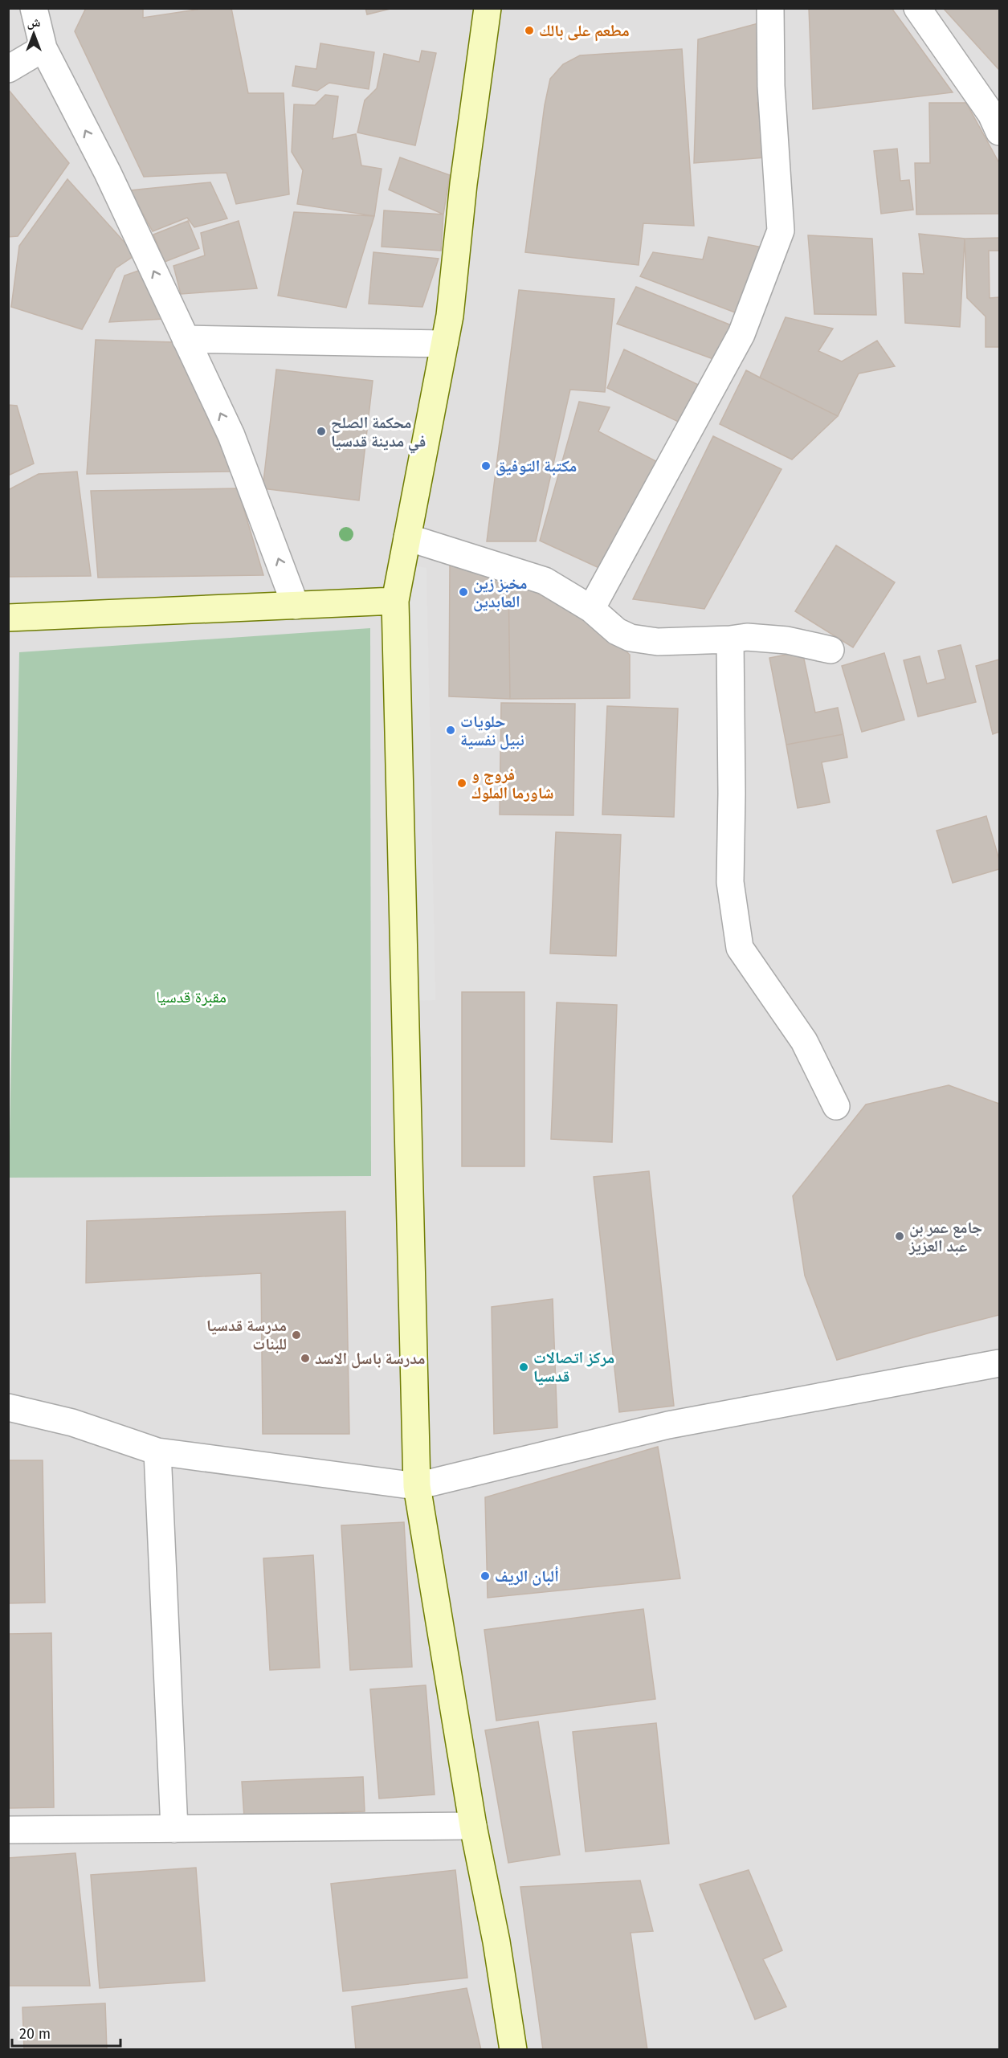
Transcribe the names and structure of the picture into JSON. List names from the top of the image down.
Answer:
{
  "parks": ["مقبرة قدسيا"],
  "places": [
    "مطعم على بالك",
    "محكمة الصلح في مدينة قدسيا",
    "مكتبة التوفيق",
    "مخبز زين العابدين",
    "حلويات نبيل نفسية",
    "فروج و شاورما الملوك",
    "جامع عمر بن عبد العزيز",
    "مدرسة قدسيا للبنات",
    "مدرسة باسل الاسد",
    "مركز اتصالات قدسيا",
    "ألبان الريف"
  ],
  "scale_bar": "20 m",
  "north": "top"
}
